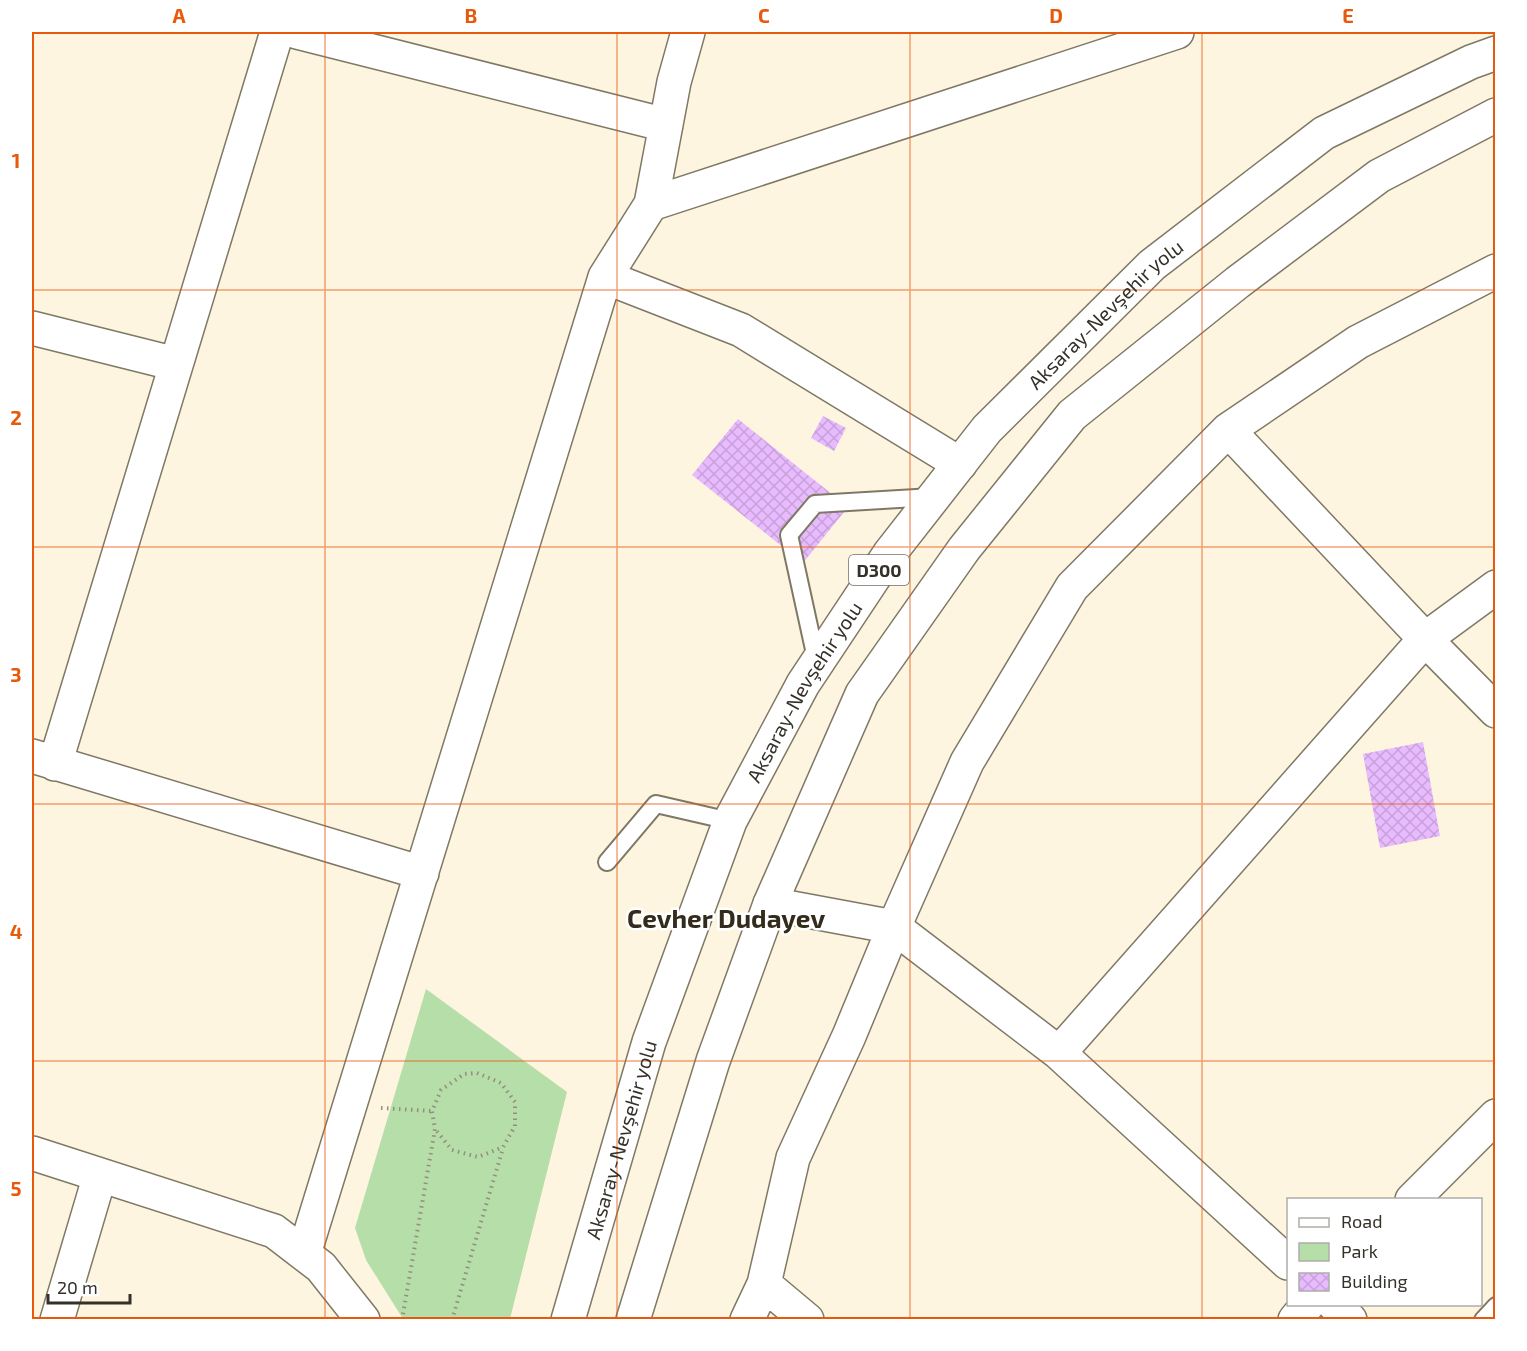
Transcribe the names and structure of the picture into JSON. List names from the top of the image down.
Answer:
{
  "streets": {
    "main road": ["Aksaray-Nevşehir yolu", "D300"]
  },
  "districts": ["Cevher Dudayev"],
  "legend": ["Road", "Park", "Building"],
  "scale_bar": "20 m",
  "grid": {
    "columns": [
      "A",
      "B",
      "C",
      "D",
      "E"
    ],
    "rows": [
      "1",
      "2",
      "3",
      "4",
      "5"
    ]
  }
}
